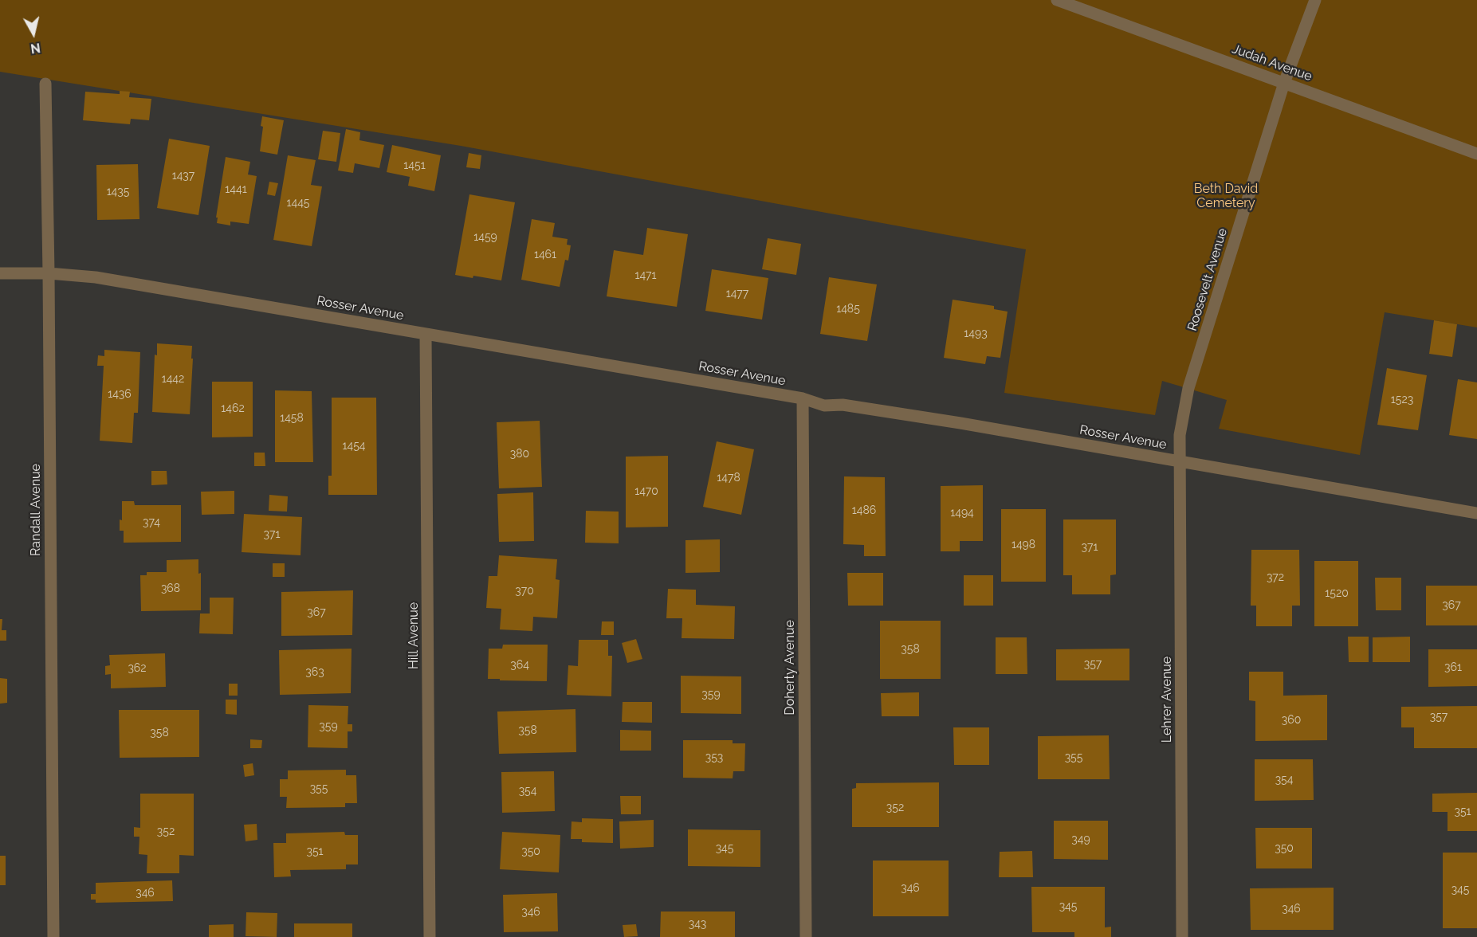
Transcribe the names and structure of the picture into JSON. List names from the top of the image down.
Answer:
{
  "streets": {
    "street": [
      "Judah Avenue",
      "Roosevelt Avenue",
      "Rosser Avenue",
      "Randall Avenue",
      "Hill Avenue",
      "Doherty Avenue",
      "Lehrer Avenue"
    ]
  },
  "crossings": [
    ["Judah Avenue", "Roosevelt Avenue"],
    ["Roosevelt Avenue", "Rosser Avenue"],
    ["Roosevelt Avenue", "Lehrer Avenue"],
    ["Rosser Avenue", "Randall Avenue"],
    ["Rosser Avenue", "Hill Avenue"],
    ["Rosser Avenue", "Doherty Avenue"],
    ["Rosser Avenue", "Lehrer Avenue"]
  ],
  "parks": ["Beth David Cemetery"],
  "house_numbers": [
    "1451",
    "1437",
    "1441",
    "1435",
    "1445",
    "1459",
    "1461",
    "1471",
    "1477",
    "1485",
    "1493",
    "1442",
    "1436",
    "1523",
    "1462",
    "1458",
    "1454",
    "380",
    "1478",
    "1470",
    "1486",
    "1494",
    "374",
    "371",
    "1498",
    "371",
    "372",
    "368",
    "370",
    "1520",
    "367",
    "367",
    "358",
    "357",
    "364",
    "361",
    "362",
    "363",
    "359",
    "357",
    "360",
    "359",
    "358",
    "358",
    "353",
    "355",
    "354",
    "355",
    "354",
    "352",
    "351",
    "352",
    "349",
    "345",
    "350",
    "351",
    "350",
    "346",
    "345",
    "346",
    "345",
    "346",
    "346",
    "343"
  ],
  "north": "bottom"
}
